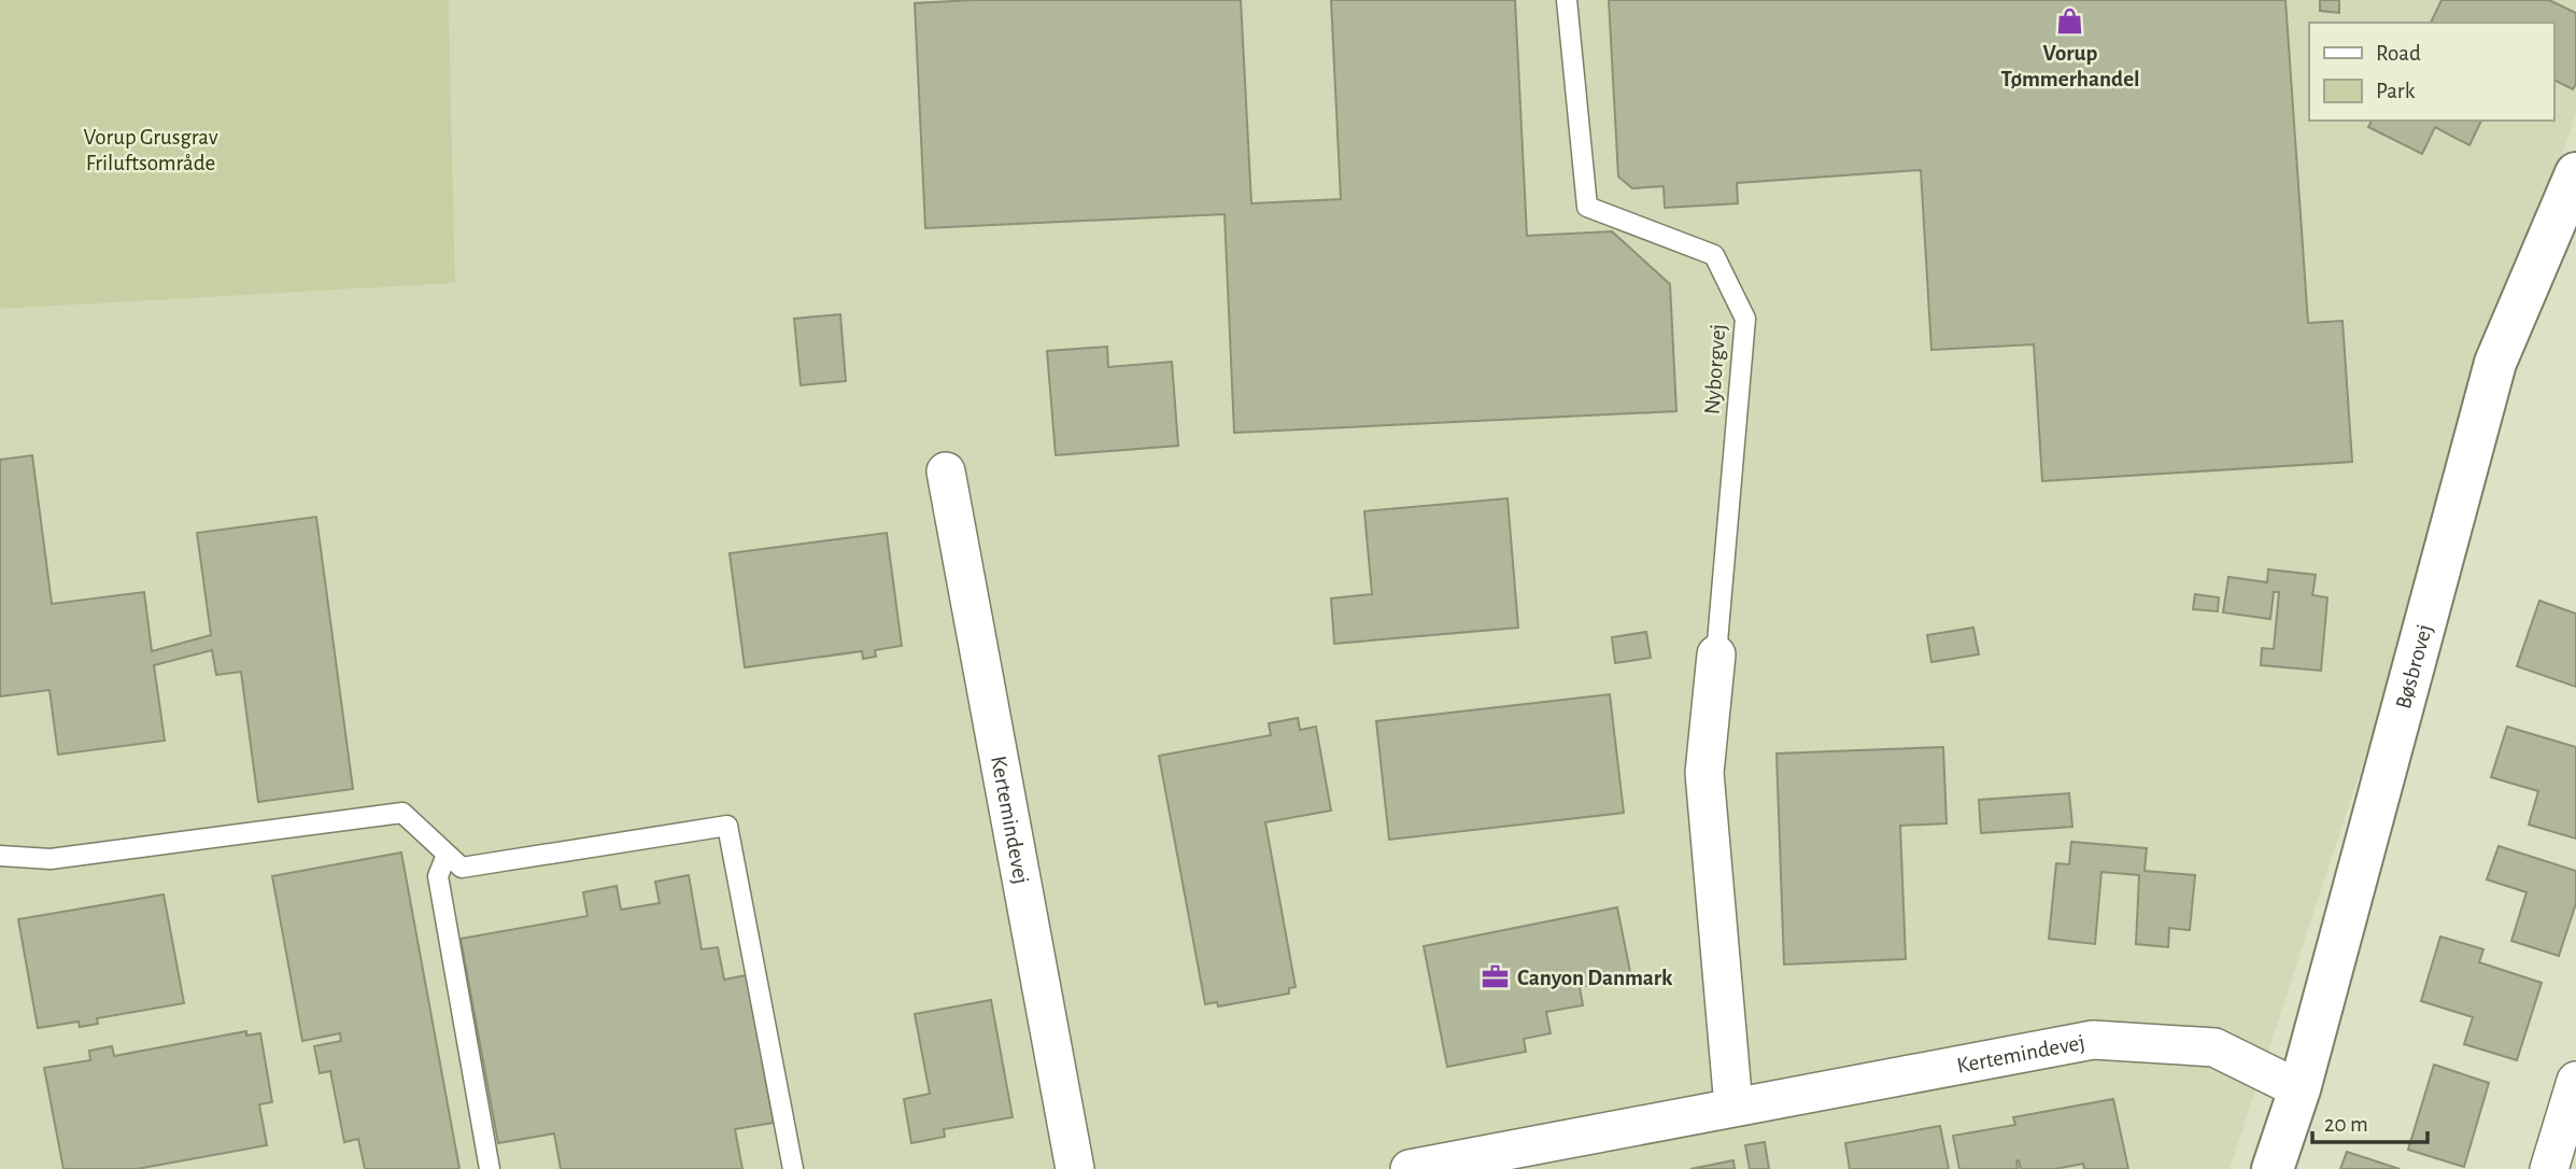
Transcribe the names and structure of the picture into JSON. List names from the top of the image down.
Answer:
{
  "streets": {
    "street": ["Bøsbrovej", "Kertemindevej"],
    "lane": ["Nyborgvej"]
  },
  "crossings": [
    ["Bøsbrovej", "Kertemindevej"]
  ],
  "parks": ["Vorup Grusgrav Friluftsområde"],
  "places": {
    "shop": ["Vorup Tømmerhandel"],
    "office": ["Canyon Danmark"]
  },
  "legend": ["Road", "Park"],
  "scale_bar": "20 m"
}
